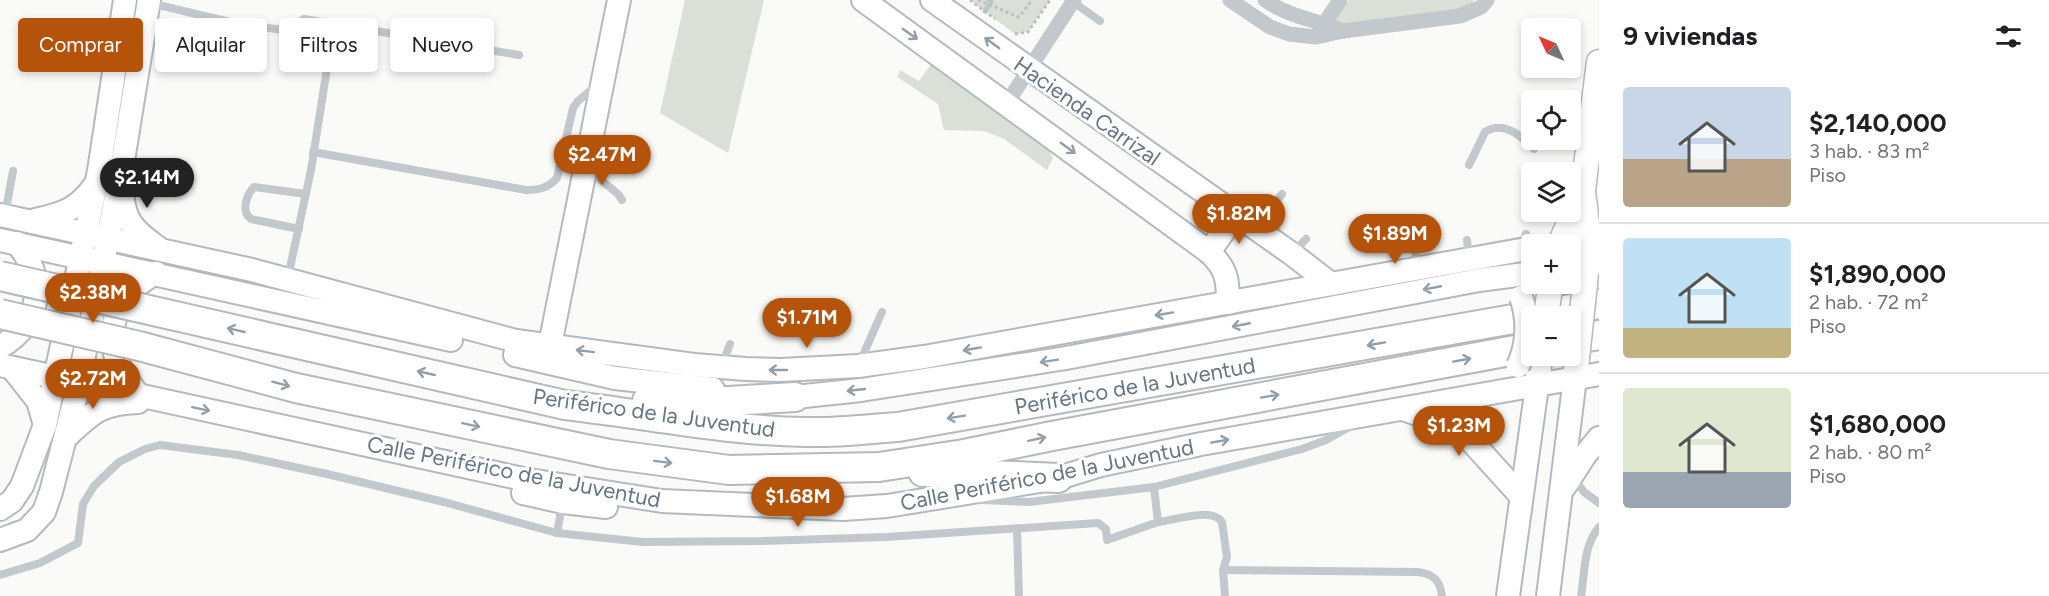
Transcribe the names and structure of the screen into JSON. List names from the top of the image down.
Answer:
{
  "streets": {
    "highway": ["Periférico de la Juventud"],
    "main road": ["Hacienda Carrizal", "Calle Periférico de la Juventud"]
  },
  "north": "top left",
  "page": {
    "heading": "9 viviendas",
    "map_buttons": ["+", "−"],
    "chip": [
      "Comprar",
      "Alquilar",
      "Filtros",
      "Nuevo"
    ],
    "list": [
      {
        "name": "$2,140,000",
        "note": "3 hab. · 83 m² · Piso"
      },
      {
        "name": "$1,890,000",
        "note": "2 hab. · 72 m² · Piso"
      },
      {
        "name": "$1,680,000",
        "note": "2 hab. · 80 m² · Piso"
      }
    ],
    "price": [
      "$2.47M",
      "$2.14M",
      "$1.82M",
      "$1.89M",
      "$2.38M",
      "$1.71M",
      "$2.72M",
      "$1.23M",
      "$1.68M"
    ]
  }
}
